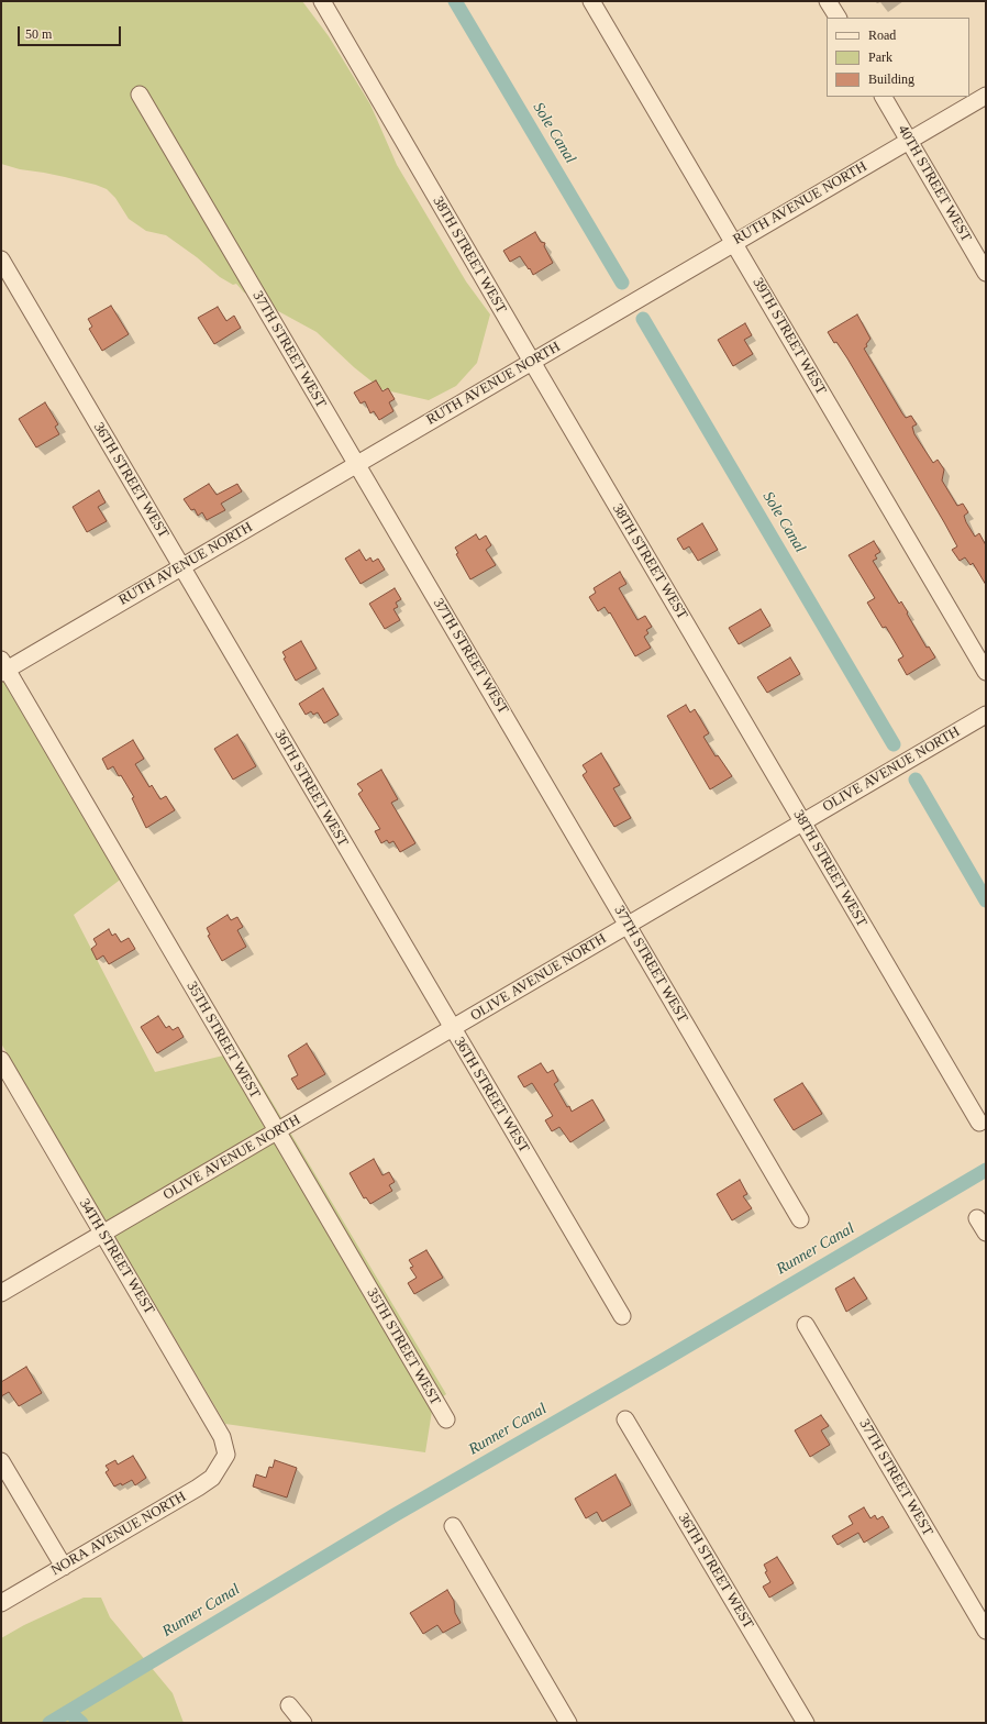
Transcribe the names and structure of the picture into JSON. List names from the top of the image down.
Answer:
{
  "streets": {
    "street": [
      "40TH STREET WEST",
      "RUTH AVENUE NORTH",
      "38TH STREET WEST",
      "39TH STREET WEST",
      "37TH STREET WEST",
      "36TH STREET WEST",
      "OLIVE AVENUE NORTH",
      "35TH STREET WEST",
      "34TH STREET WEST",
      "NORA AVENUE NORTH"
    ]
  },
  "crossings": [
    ["40TH STREET WEST", "RUTH AVENUE NORTH"],
    ["RUTH AVENUE NORTH", "38TH STREET WEST"],
    ["RUTH AVENUE NORTH", "39TH STREET WEST"],
    ["RUTH AVENUE NORTH", "37TH STREET WEST"],
    ["RUTH AVENUE NORTH", "36TH STREET WEST"],
    ["RUTH AVENUE NORTH", "35TH STREET WEST"],
    ["38TH STREET WEST", "OLIVE AVENUE NORTH"],
    ["37TH STREET WEST", "OLIVE AVENUE NORTH"],
    ["36TH STREET WEST", "OLIVE AVENUE NORTH"],
    ["OLIVE AVENUE NORTH", "35TH STREET WEST"],
    ["OLIVE AVENUE NORTH", "34TH STREET WEST"],
    ["34TH STREET WEST", "NORA AVENUE NORTH"]
  ],
  "water": ["Sole Canal", "Runner Canal"],
  "legend": ["Road", "Park", "Building"],
  "scale_bar": "50 m"
}
